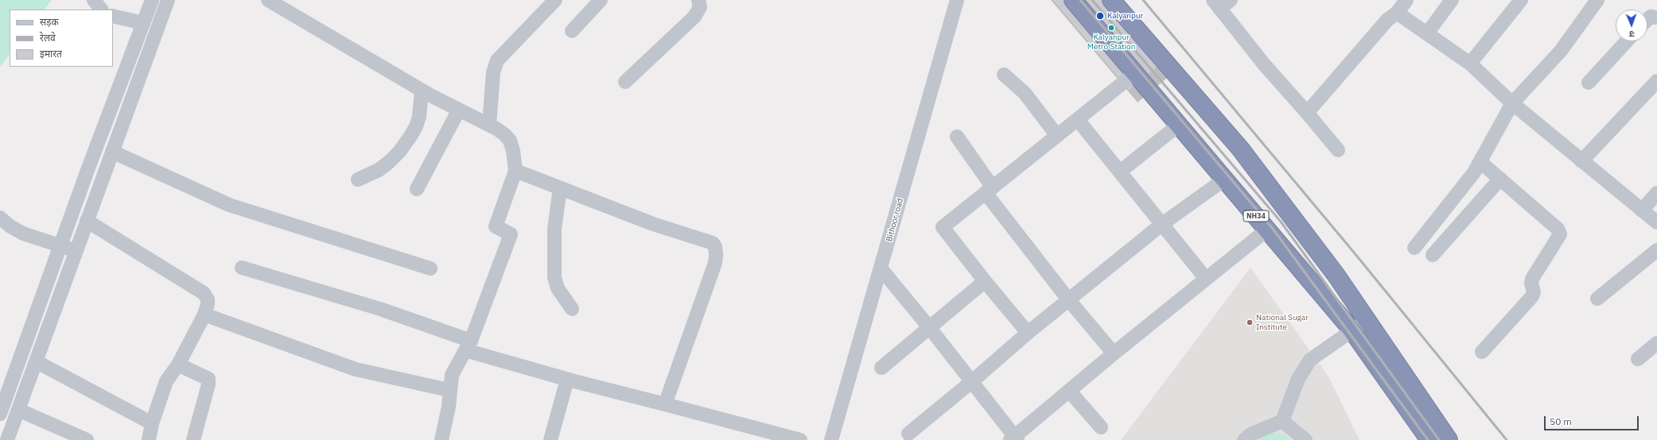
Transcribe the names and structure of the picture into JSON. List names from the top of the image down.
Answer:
{
  "streets": {
    "highway": ["NH34"],
    "street": ["Bithoor road"]
  },
  "places": ["Kalyanpur", "Kalyanpur Metro Station", "National Sugar Institute"],
  "legend": ["सड़क", "रेलवे", "इमारत"],
  "scale_bar": "50 m",
  "north": "bottom"
}
